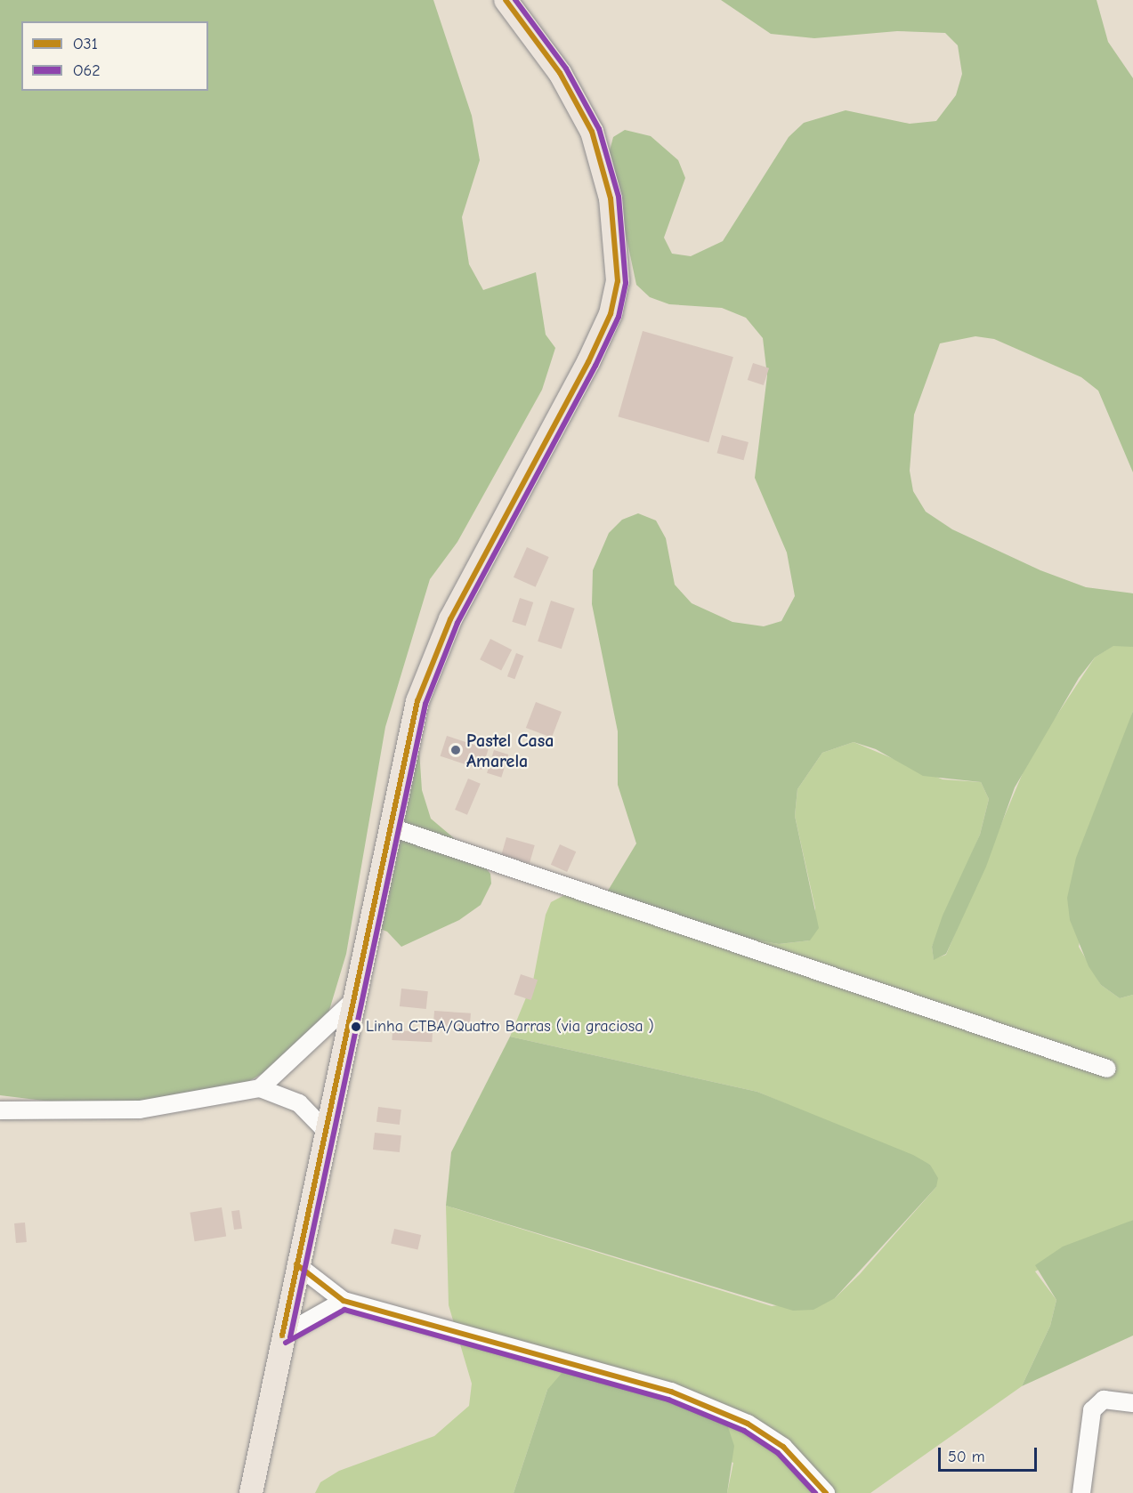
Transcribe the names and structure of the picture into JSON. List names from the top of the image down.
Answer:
{
  "places": ["Pastel Casa Amarela", "Linha CTBA/Quatro Barras (via graciosa )"],
  "lines": ["transit line O31", "transit line O62"],
  "legend": ["O31", "O62"],
  "scale_bar": "50 m"
}
